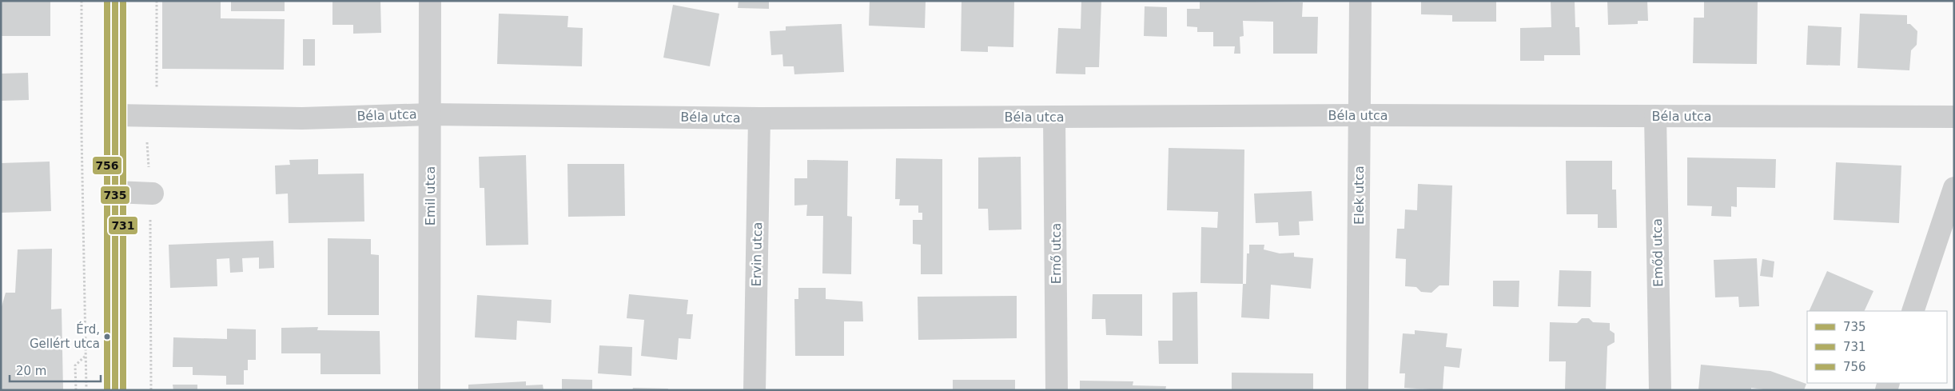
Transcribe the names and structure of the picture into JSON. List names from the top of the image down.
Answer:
{
  "streets": {
    "street": [
      "Béla utca",
      "Elek utca",
      "Emil utca",
      "Emőd utca",
      "Ernő utca",
      "Ervin utca"
    ]
  },
  "crossings": [
    ["Béla utca", "Elek utca"],
    ["Béla utca", "Emil utca"],
    ["Béla utca", "Emőd utca"],
    ["Béla utca", "Ernő utca"],
    ["Béla utca", "Ervin utca"]
  ],
  "places": ["Érd, Gellért utca"],
  "lines": ["transit line 735", "transit line 731", "transit line 756"],
  "legend": ["735", "731", "756"],
  "scale_bar": "20 m"
}
